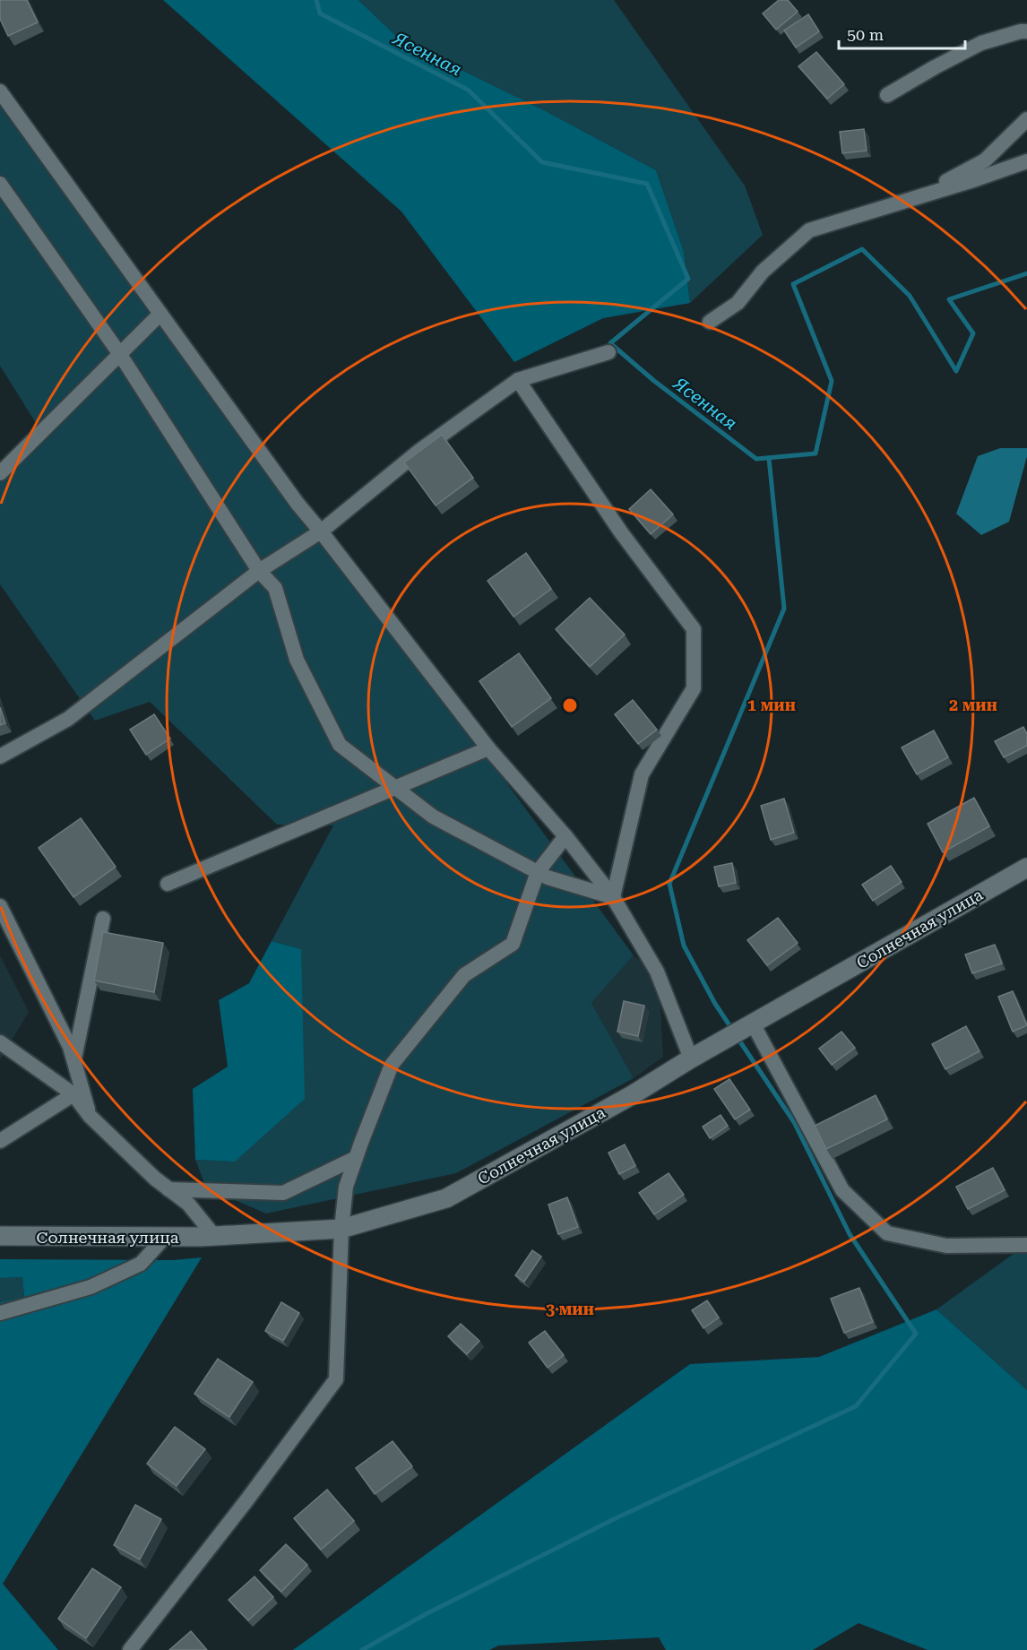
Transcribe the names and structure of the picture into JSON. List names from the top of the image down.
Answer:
{
  "streets": {
    "street": ["Солнечная улица"]
  },
  "water": ["Ясенная"],
  "scale_bar": "50 m",
  "rings": ["1 мин", "2 мин", "3 мин"]
}
